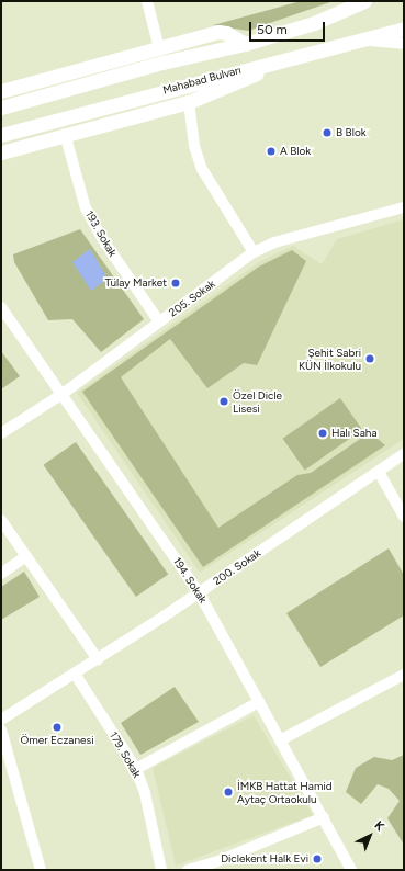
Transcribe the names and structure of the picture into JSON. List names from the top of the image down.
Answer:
{
  "streets": {
    "main road": ["Mahabad Bulvarı"],
    "street": [
      "193. Sokak",
      "205. Sokak",
      "200. Sokak",
      "194. Sokak",
      "179. Sokak"
    ]
  },
  "crossings": [
    ["193. Sokak", "205. Sokak"],
    ["205. Sokak", "194. Sokak"],
    ["200. Sokak", "194. Sokak"],
    ["200. Sokak", "179. Sokak"]
  ],
  "places": [
    "B Blok",
    "A Blok",
    "Tülay Market",
    "Şehit Sabri KÜN İlkokulu",
    "Özel Dicle Lisesi",
    "Halı Saha",
    "Ömer Eczanesi",
    "İMKB Hattat Hamid Aytaç Ortaokulu",
    "Diclekent Halk Evi"
  ],
  "scale_bar": "50 m",
  "north": "top right"
}
